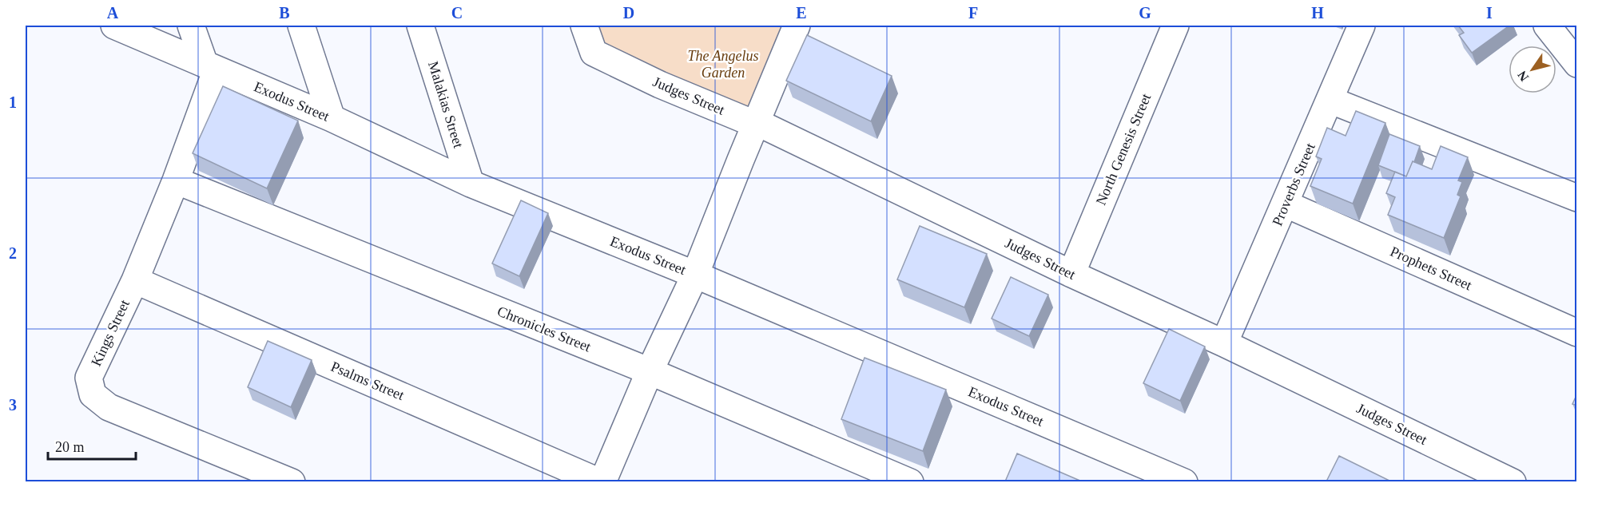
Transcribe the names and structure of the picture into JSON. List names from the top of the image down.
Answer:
{
  "streets": {
    "street": [
      "Judges Street",
      "Exodus Street",
      "Malakias Street",
      "North Genesis Street",
      "Proverbs Street",
      "Prophets Street",
      "Chronicles Street",
      "Kings Street",
      "Psalms Street"
    ]
  },
  "crossings": [
    ["Judges Street", "North Genesis Street"],
    ["Judges Street", "Proverbs Street"],
    ["Exodus Street", "Malakias Street"],
    ["Exodus Street", "Kings Street"],
    ["Proverbs Street", "Prophets Street"],
    ["Chronicles Street", "Kings Street"],
    ["Kings Street", "Psalms Street"]
  ],
  "parks": ["The Angelus Garden"],
  "scale_bar": "20 m",
  "north": "bottom left",
  "grid": {
    "columns": [
      "A",
      "B",
      "C",
      "D",
      "E",
      "F",
      "G",
      "H",
      "I"
    ],
    "rows": ["1", "2", "3"]
  }
}
